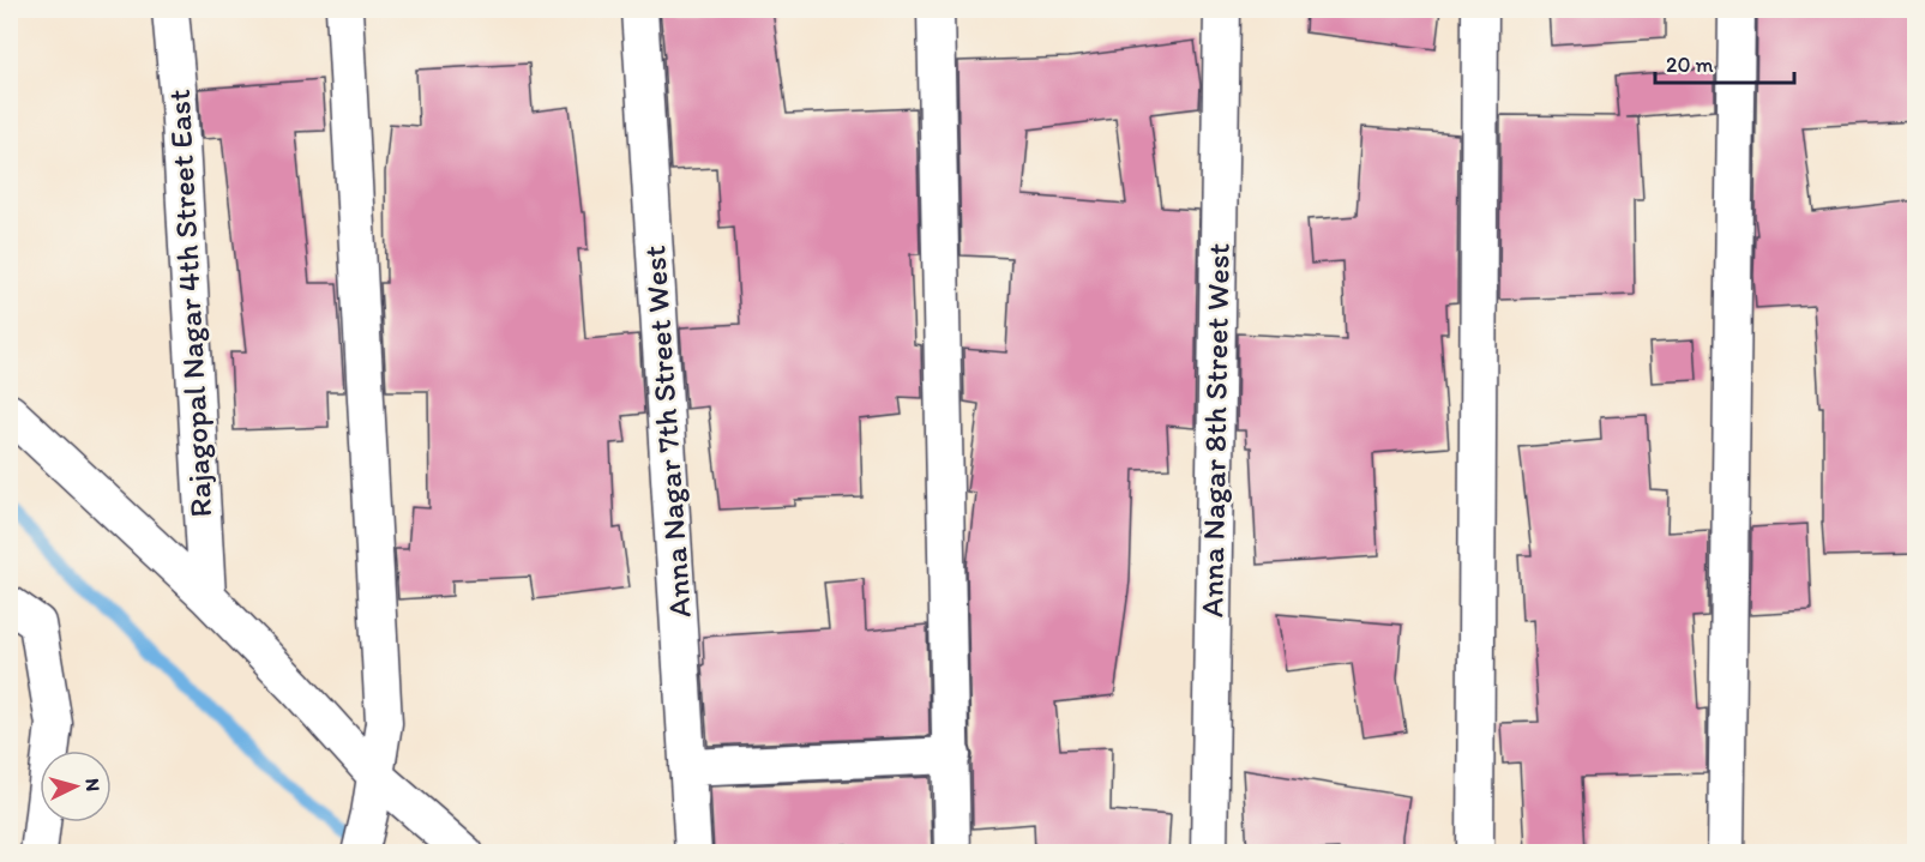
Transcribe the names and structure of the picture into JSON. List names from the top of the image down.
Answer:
{
  "streets": {
    "street": ["Rajagopal Nagar 4th Street East", "Anna Nagar 8th Street West", "Anna Nagar 7th Street West"]
  },
  "scale_bar": "20 m",
  "north": "right"
}
